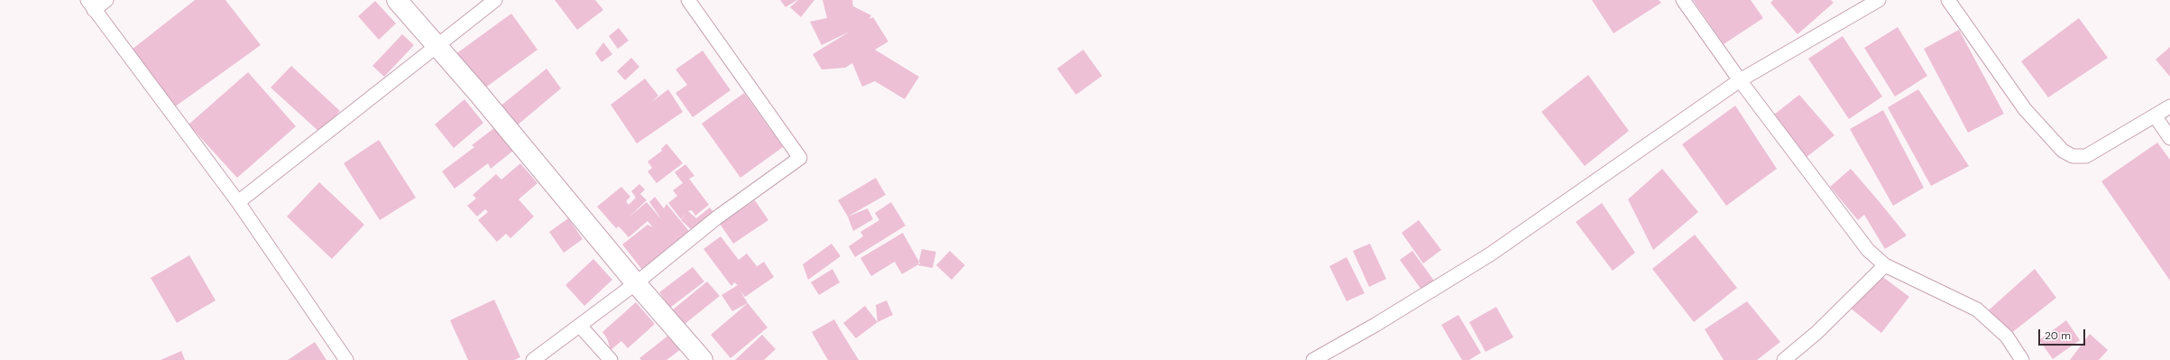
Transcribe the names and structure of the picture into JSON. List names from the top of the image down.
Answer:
{
  "scale_bar": "20 m"
}
